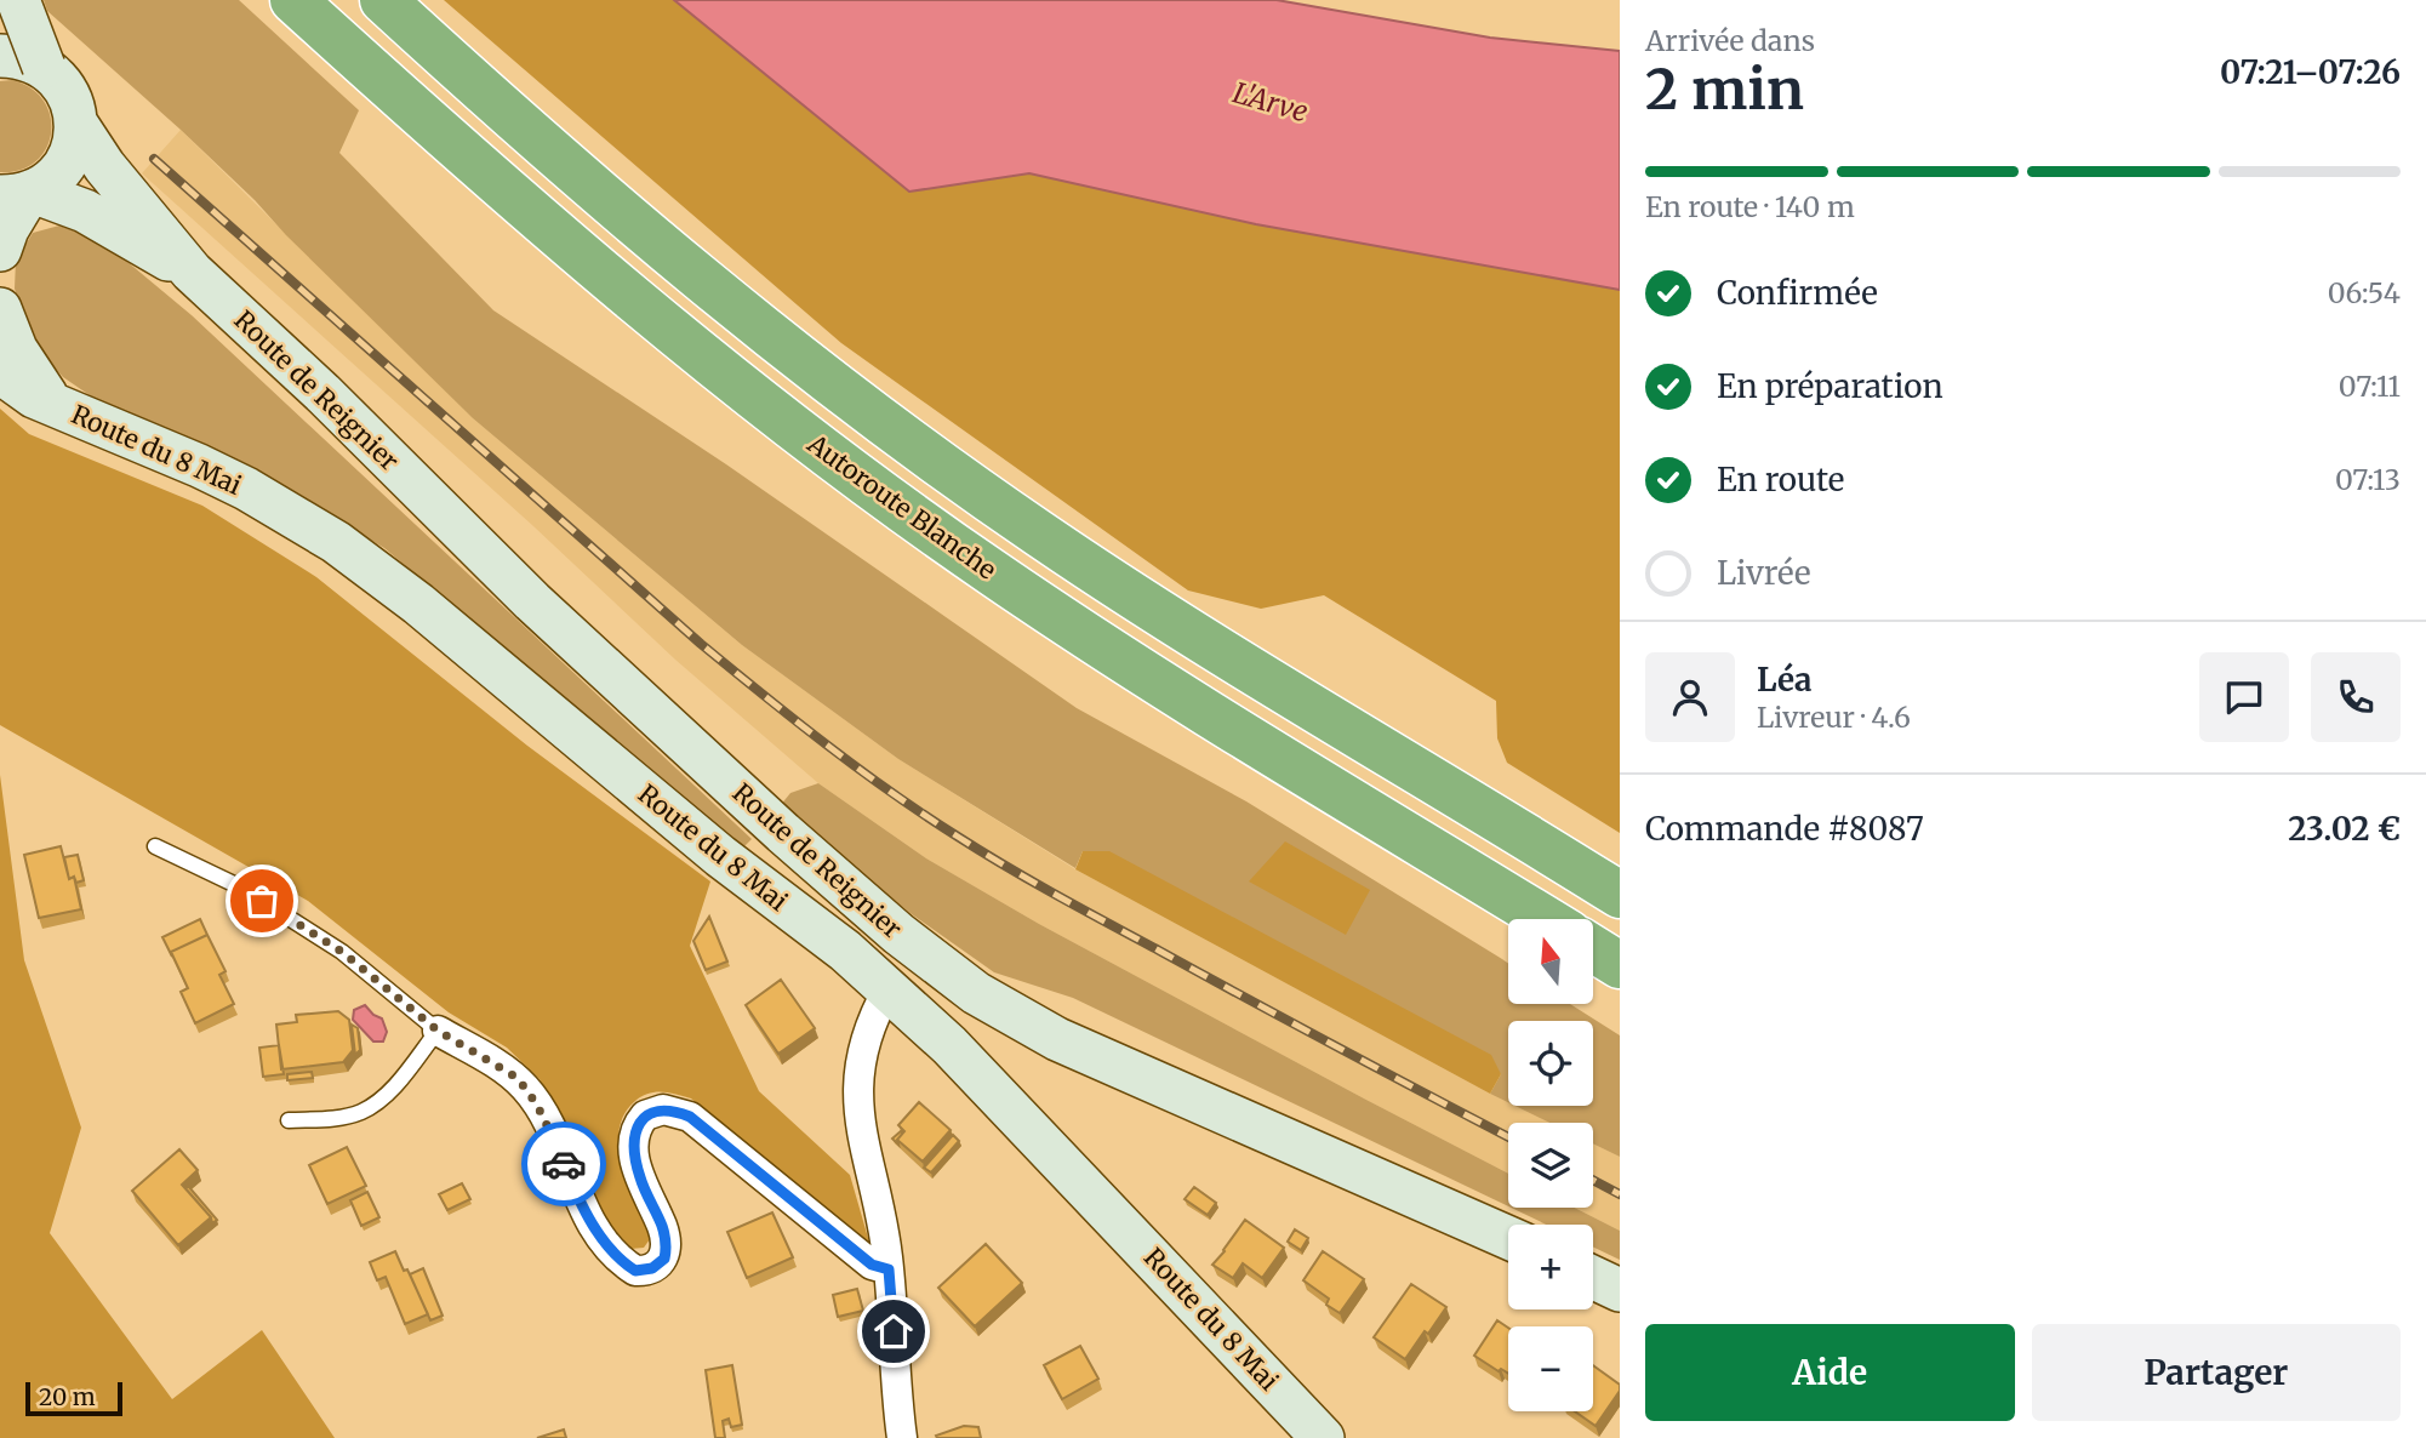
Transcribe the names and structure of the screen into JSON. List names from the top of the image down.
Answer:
{
  "streets": {
    "highway": ["Autoroute Blanche"],
    "main road": ["Route de Reignier", "Route du 8 Mai"]
  },
  "water": ["L'Arve"],
  "scale_bar": "20 m",
  "north": "top",
  "page": {
    "heading": ["2 min", "Arrivée dans", "07:21–07:26"],
    "panel": [
      "Léa",
      "Livreur · 4.6",
      "Commande #8087",
      "23.02 €"
    ],
    "bar": "En route · 140 m",
    "list": [
      ["Confirmée", "06:54"],
      ["En préparation", "07:11"],
      ["En route", "07:13"],
      "Livrée"
    ],
    "map_buttons": ["+", "−"],
    "buttons": ["Aide", "Partager"],
    "scale": "20 m"
  }
}
